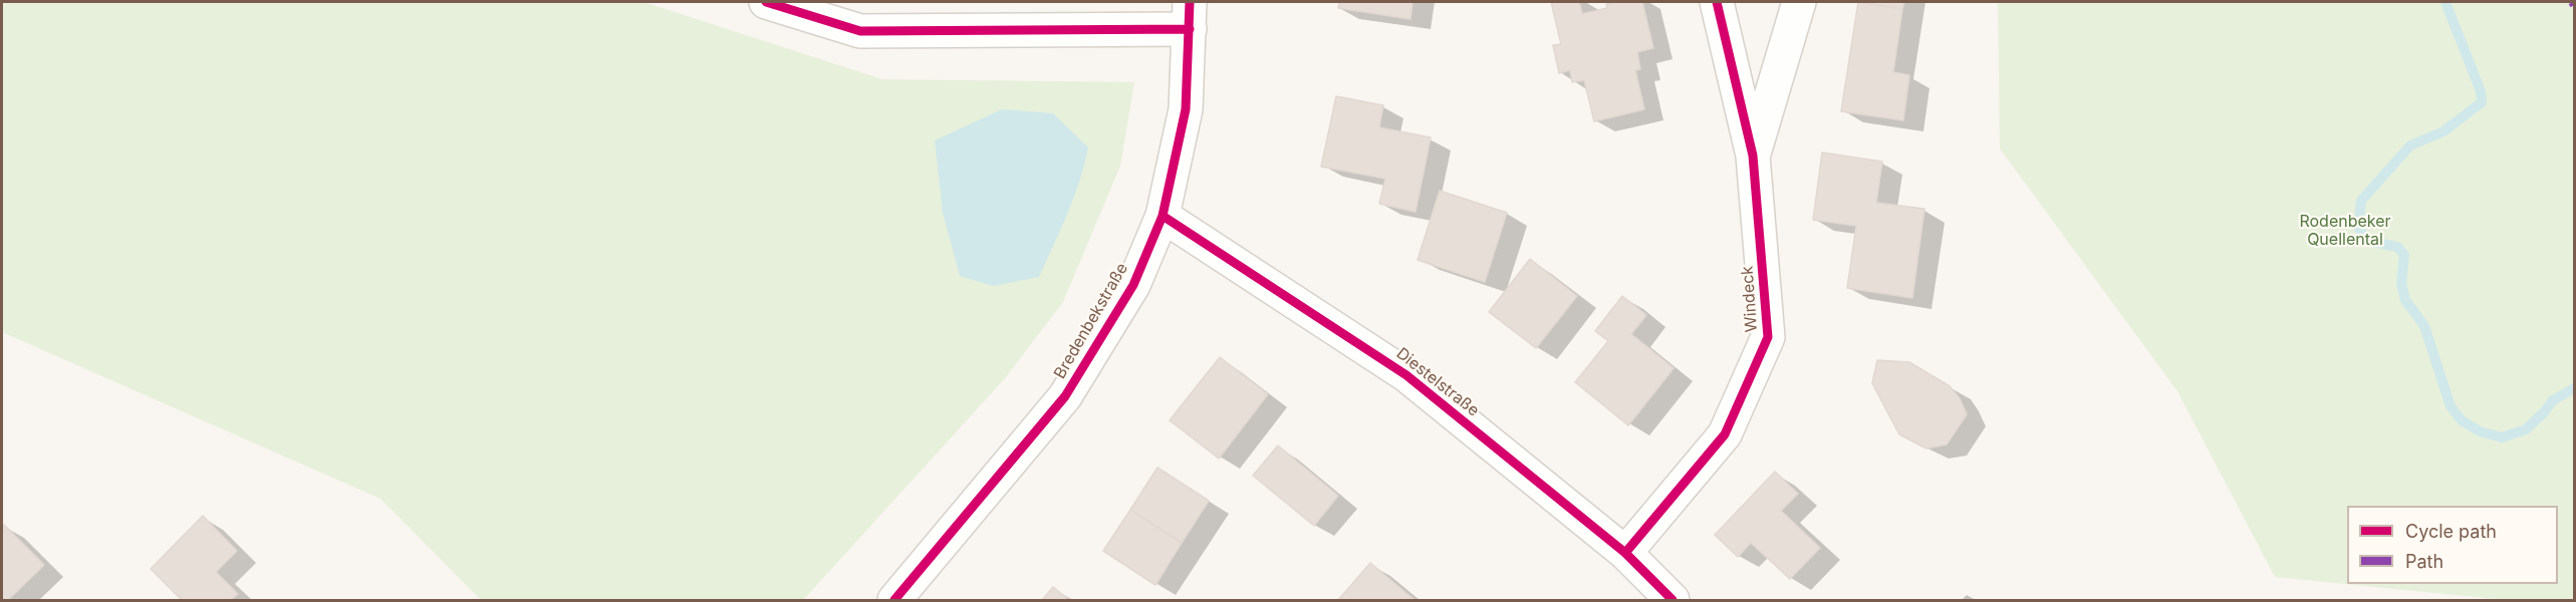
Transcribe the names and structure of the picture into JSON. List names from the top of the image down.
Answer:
{
  "streets": {
    "street": ["Windeck", "Bredenbekstraße", "Diestelstraße"]
  },
  "crossings": [
    ["Windeck", "Diestelstraße"],
    ["Bredenbekstraße", "Diestelstraße"]
  ],
  "parks": ["Rodenbeker Quellental"],
  "legend": ["Cycle path", "Path"]
}
